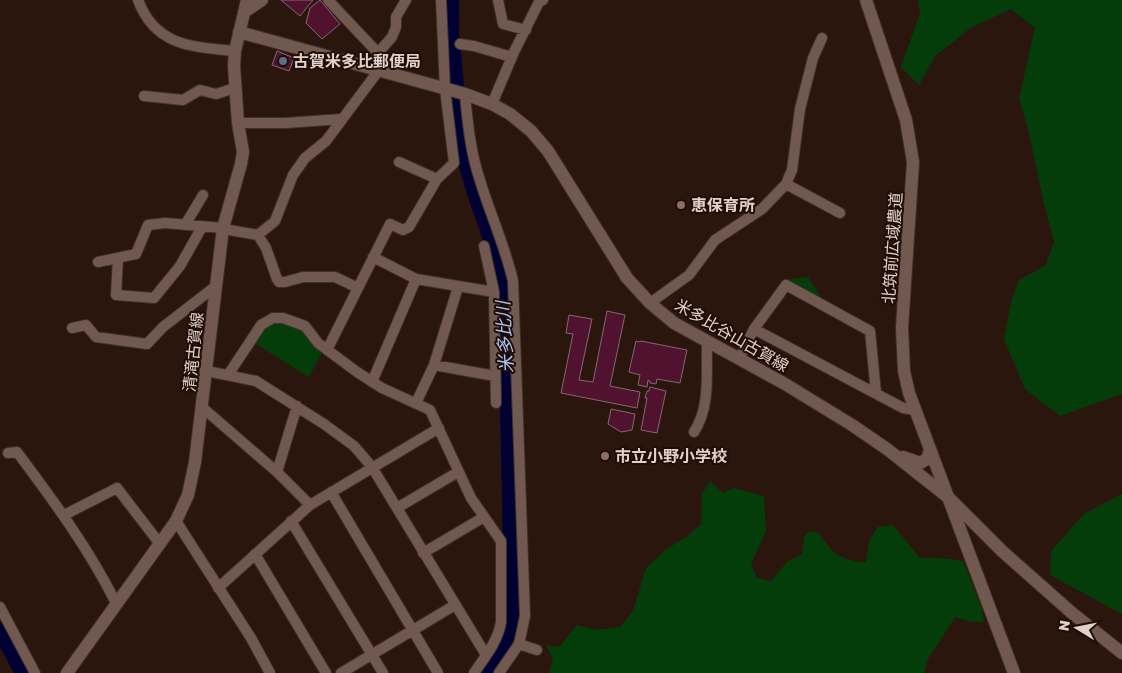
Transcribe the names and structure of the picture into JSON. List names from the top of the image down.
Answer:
{
  "streets": {
    "main road": ["北筑前広域農道", "米多比谷山古賀線", "清滝古賀線"]
  },
  "crossings": [
    ["北筑前広域農道", "米多比谷山古賀線"],
    ["米多比谷山古賀線", "清滝古賀線"]
  ],
  "water": ["米多比川"],
  "places": ["古賀米多比郵便局", "恵保育所", "市立小野小学校"],
  "north": "left"
}
